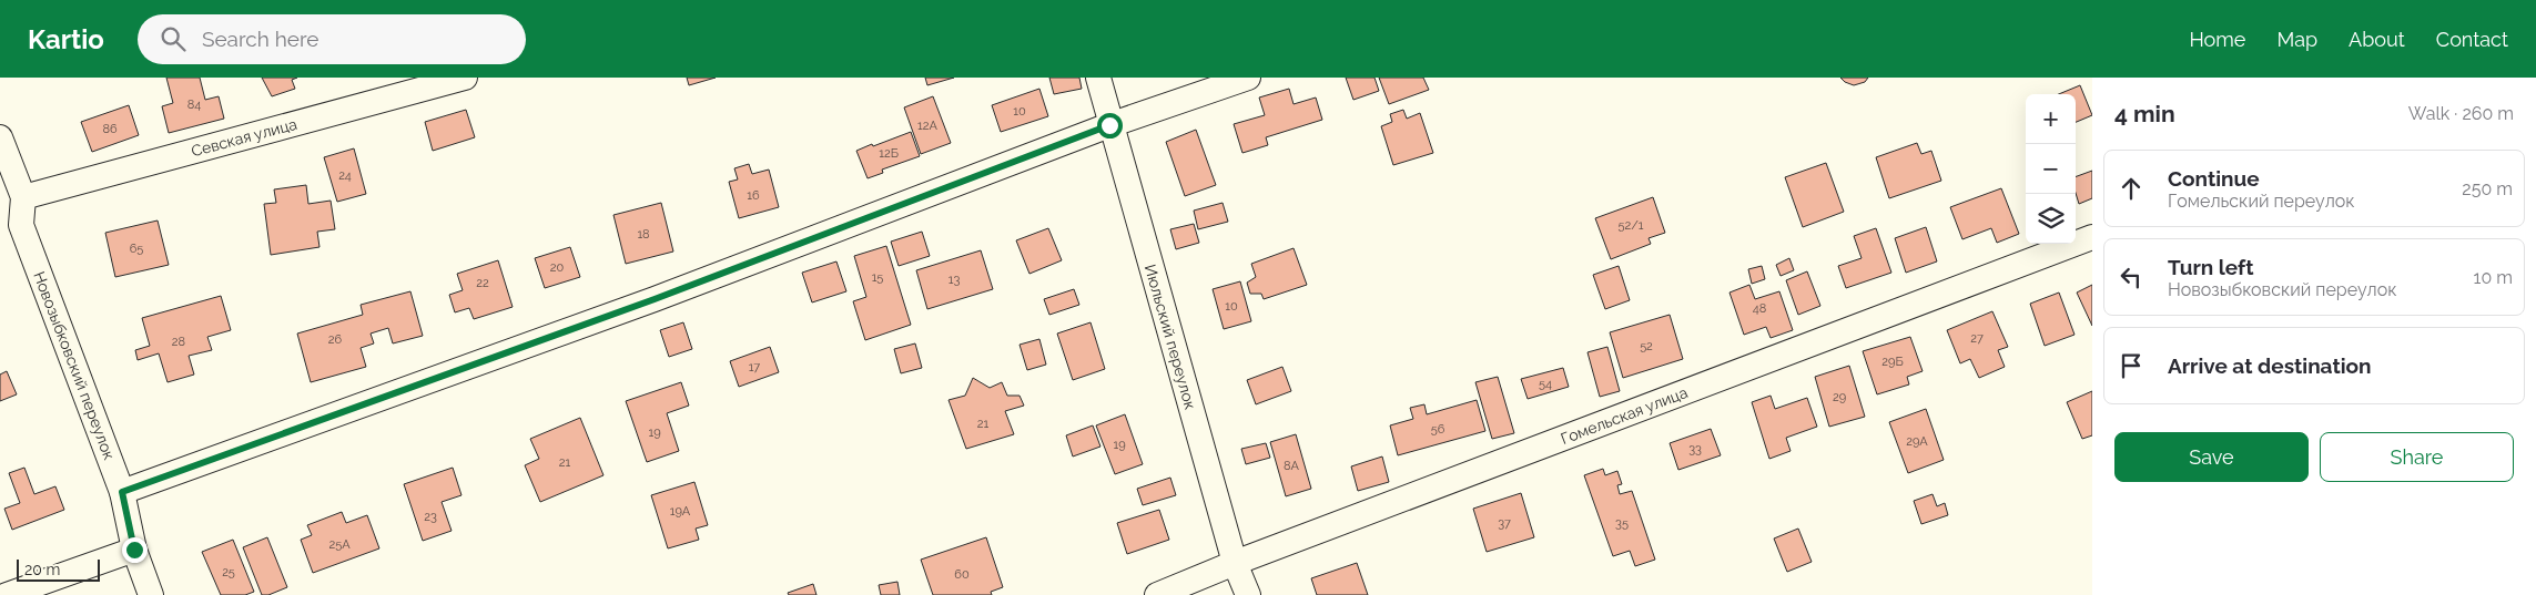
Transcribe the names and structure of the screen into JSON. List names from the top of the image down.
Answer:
{
  "streets": {
    "street": [
      "Севская улица",
      "Июльский переулок",
      "Новозыбковский переулок",
      "Гомельская улица"
    ]
  },
  "crossings": [
    ["Севская улица", "Новозыбковский переулок"],
    ["Июльский переулок", "Гомельская улица"]
  ],
  "house_numbers": [
    "84",
    "10",
    "12А",
    "86",
    "12Б",
    "24",
    "16",
    "52/1",
    "18",
    "65",
    "20",
    "15",
    "13",
    "22",
    "10",
    "48",
    "27",
    "26",
    "28",
    "52",
    "29Б",
    "17",
    "54",
    "29",
    "21",
    "56",
    "19",
    "29А",
    "19",
    "33",
    "21",
    "8А",
    "19А",
    "23",
    "37",
    "35",
    "25А",
    "25",
    "60"
  ],
  "scale_bar": "20 m",
  "page": {
    "header": "Kartio",
    "search": "Search here",
    "nav": [
      "Home",
      "Map",
      "About",
      "Contact"
    ],
    "heading": ["4 min", "Walk · 260 m"],
    "map_buttons": ["+", "−"],
    "list": [
      ["Continue", "Гомельский переулок", "250 m"],
      ["Turn left", "Новозыбковский переулок", "10 m"],
      "Arrive at destination"
    ],
    "buttons": ["Save", "Share"],
    "scale": "20 m"
  }
}
